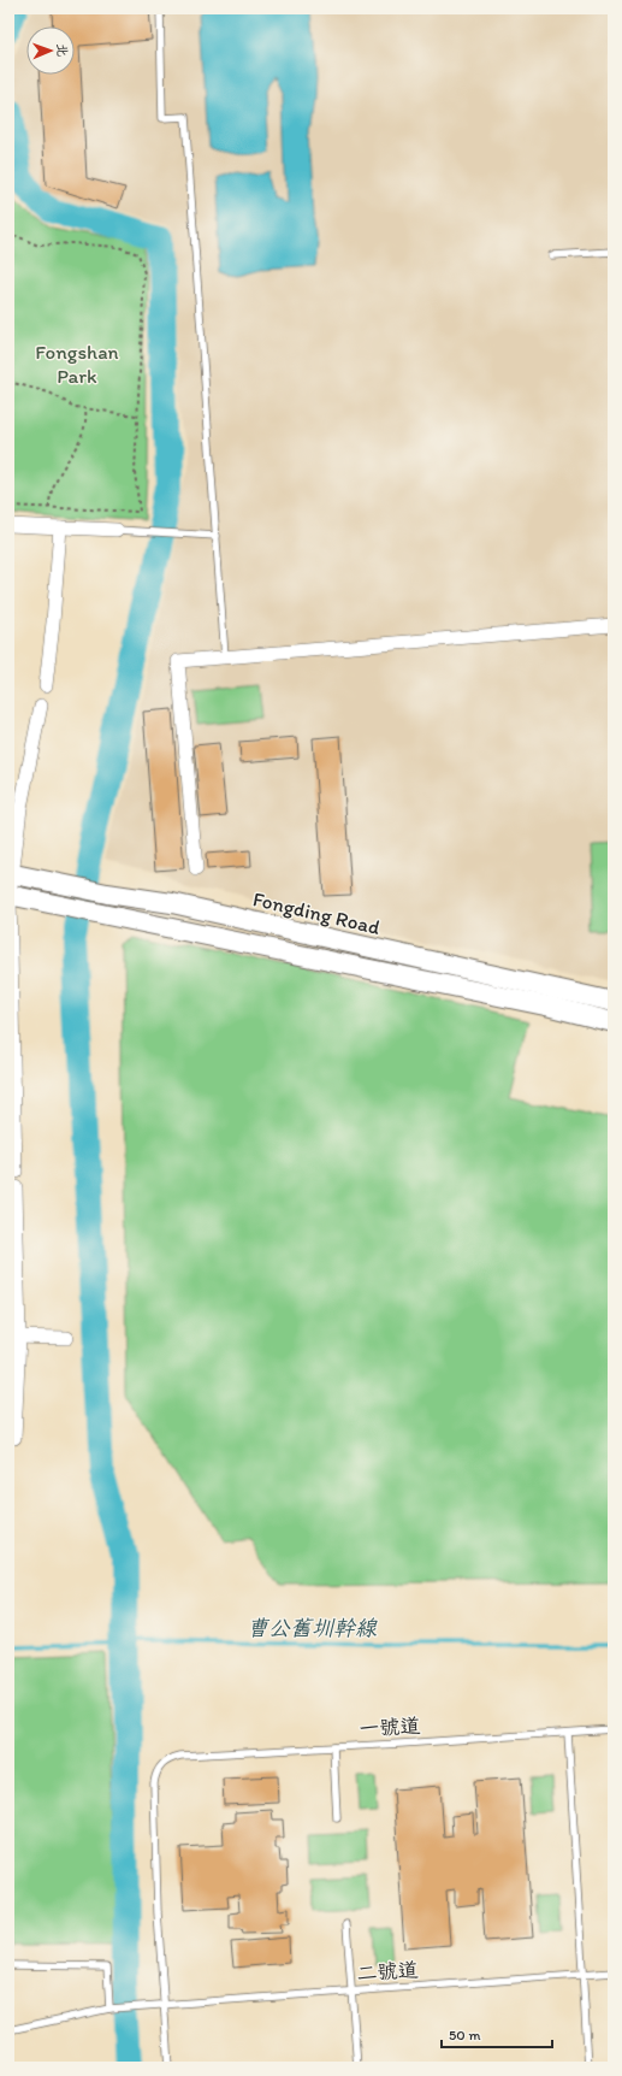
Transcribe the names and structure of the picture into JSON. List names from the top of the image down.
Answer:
{
  "streets": {
    "main road": ["Fongding Road"],
    "lane": ["一號道", "二號道"]
  },
  "crossings": [
    ["一號道", "二號道"]
  ],
  "water": ["曹公舊圳幹線"],
  "parks": ["Fongshan Park"],
  "scale_bar": "50 m",
  "north": "right"
}
